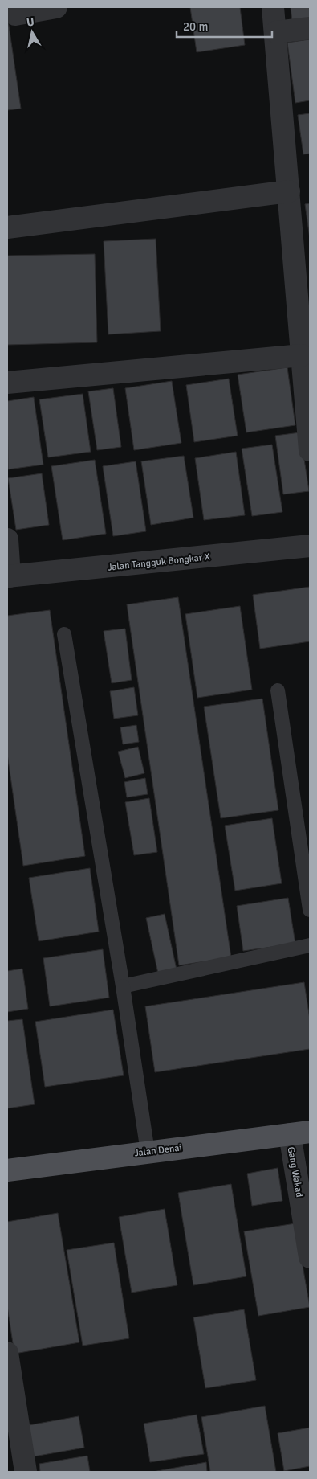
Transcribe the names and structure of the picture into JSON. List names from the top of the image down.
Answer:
{
  "streets": {
    "main road": ["Jalan Denai"],
    "street": ["Jalan Tangguk Bongkar X", "Gang Wakad"]
  },
  "crossings": [
    ["Jalan Denai", "Gang Wakad"]
  ],
  "scale_bar": "20 m",
  "north": "top"
}
